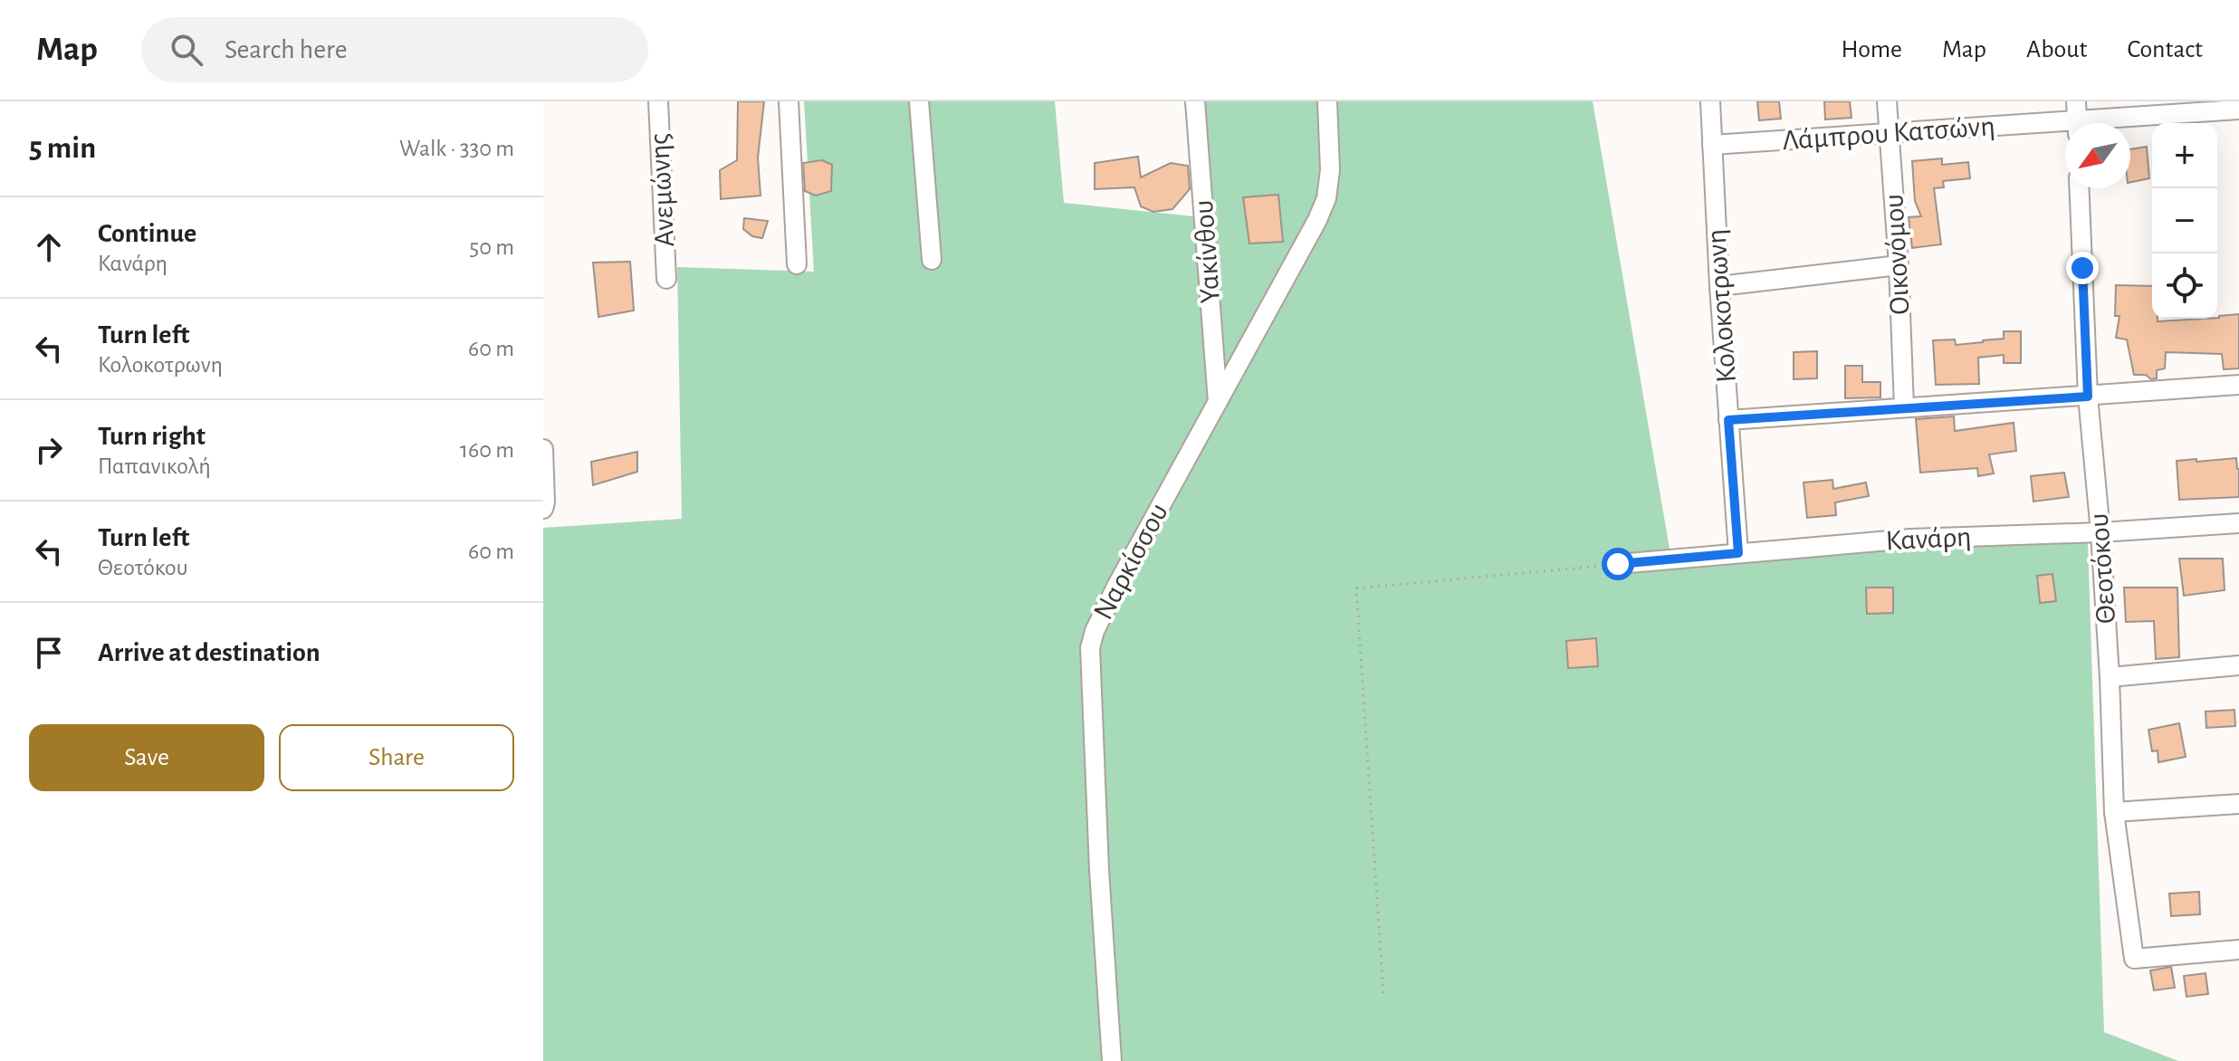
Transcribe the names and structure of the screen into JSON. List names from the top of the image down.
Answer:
{
  "streets": {
    "street": [
      "Λάμπρου Κατσώνη",
      "Ανεμώνης",
      "Υακίνθου",
      "Οικονόμου",
      "Κολοκοτρωνη",
      "Κανάρη",
      "Ναρκίσσου",
      "Θεοτόκου"
    ]
  },
  "crossings": [
    ["Λάμπρου Κατσώνη", "Οικονόμου"],
    ["Λάμπρου Κατσώνη", "Κολοκοτρωνη"],
    ["Υακίνθου", "Ναρκίσσου"],
    ["Κολοκοτρωνη", "Κανάρη"],
    ["Κανάρη", "Θεοτόκου"]
  ],
  "north": "bottom left",
  "page": {
    "header": "Map",
    "search": "Search here",
    "nav": [
      "Home",
      "Map",
      "About",
      "Contact"
    ],
    "heading": ["5 min", "Walk · 330 m"],
    "map_buttons": ["+", "−"],
    "list": [
      ["Continue", "Κανάρη", "50 m"],
      ["Turn left", "Κολοκοτρωνη", "60 m"],
      ["Turn right", "Παπανικολή", "160 m"],
      ["Turn left", "Θεοτόκου", "60 m"],
      "Arrive at destination"
    ],
    "buttons": ["Save", "Share"]
  }
}
